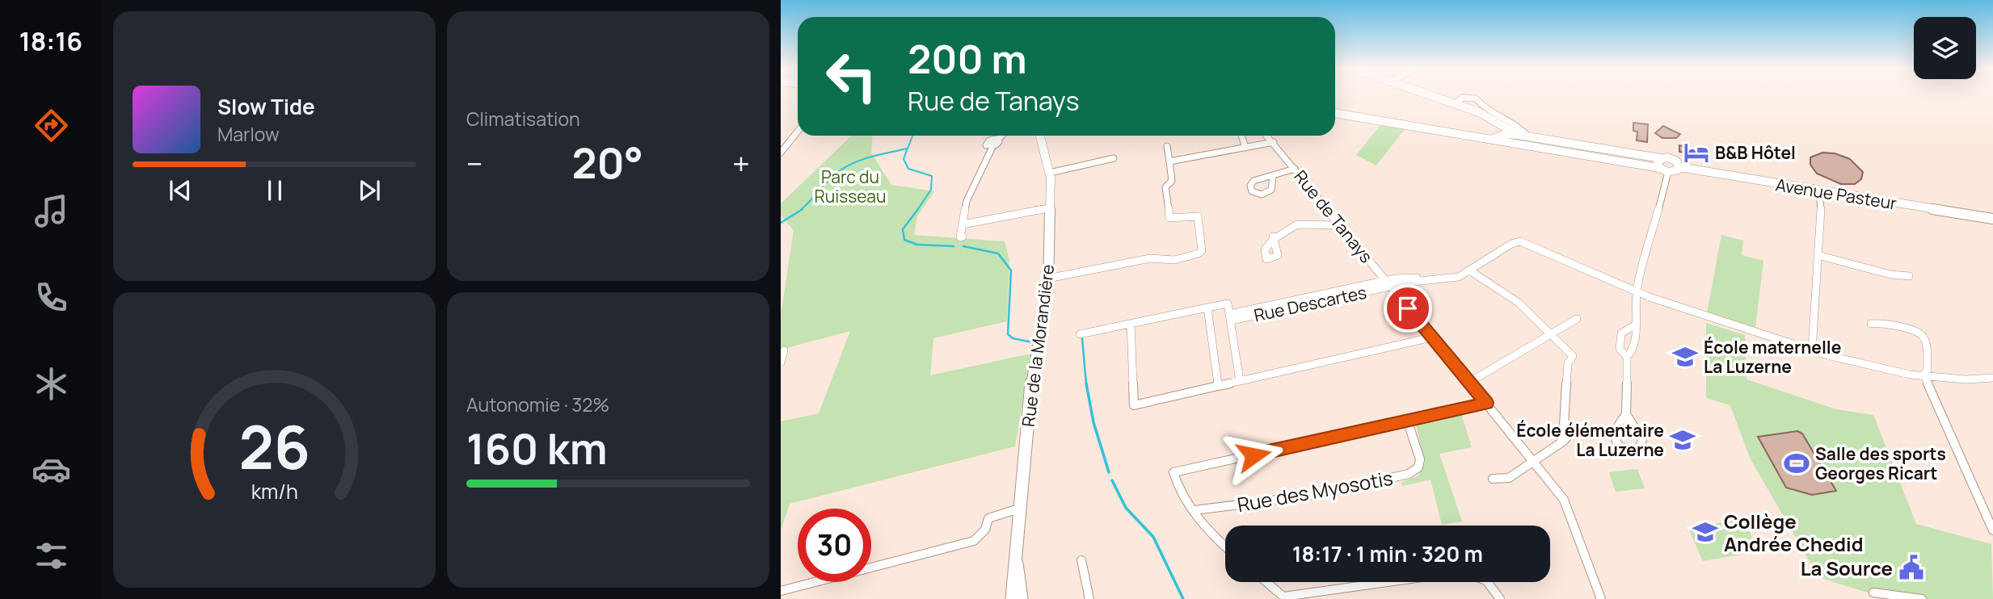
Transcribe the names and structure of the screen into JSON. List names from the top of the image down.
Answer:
{
  "streets": {
    "main road": ["Avenue Pasteur", "Rue de la Morandière"],
    "street": ["Rue de Tanays", "Rue Descartes", "Rue des Myosotis"]
  },
  "crossings": [
    ["Rue de Tanays", "Rue Descartes"]
  ],
  "parks": ["Parc du Ruisseau"],
  "places": {
    "hotel": ["B&B Hôtel"],
    "school or university": ["École maternelle La Luzerne", "École élémentaire La Luzerne", "Collège Andrée Chedid"],
    "sports": ["Salle des sports Georges Ricart"],
    "public building": ["La Source"]
  },
  "page": {
    "tabs": "18:16",
    "tile": [
      "Climatisation",
      ["Autonomie · 32%", "160 km"]
    ],
    "turn": ["200 m", "Rue de Tanays"],
    "song": ["Slow Tide", "Marlow"],
    "heat": ["−", "20°", "+"],
    "limit": "30",
    "trip": "18:17 · 1 min · 320 m",
    "gauge": ["26", "km/h"]
  }
}
